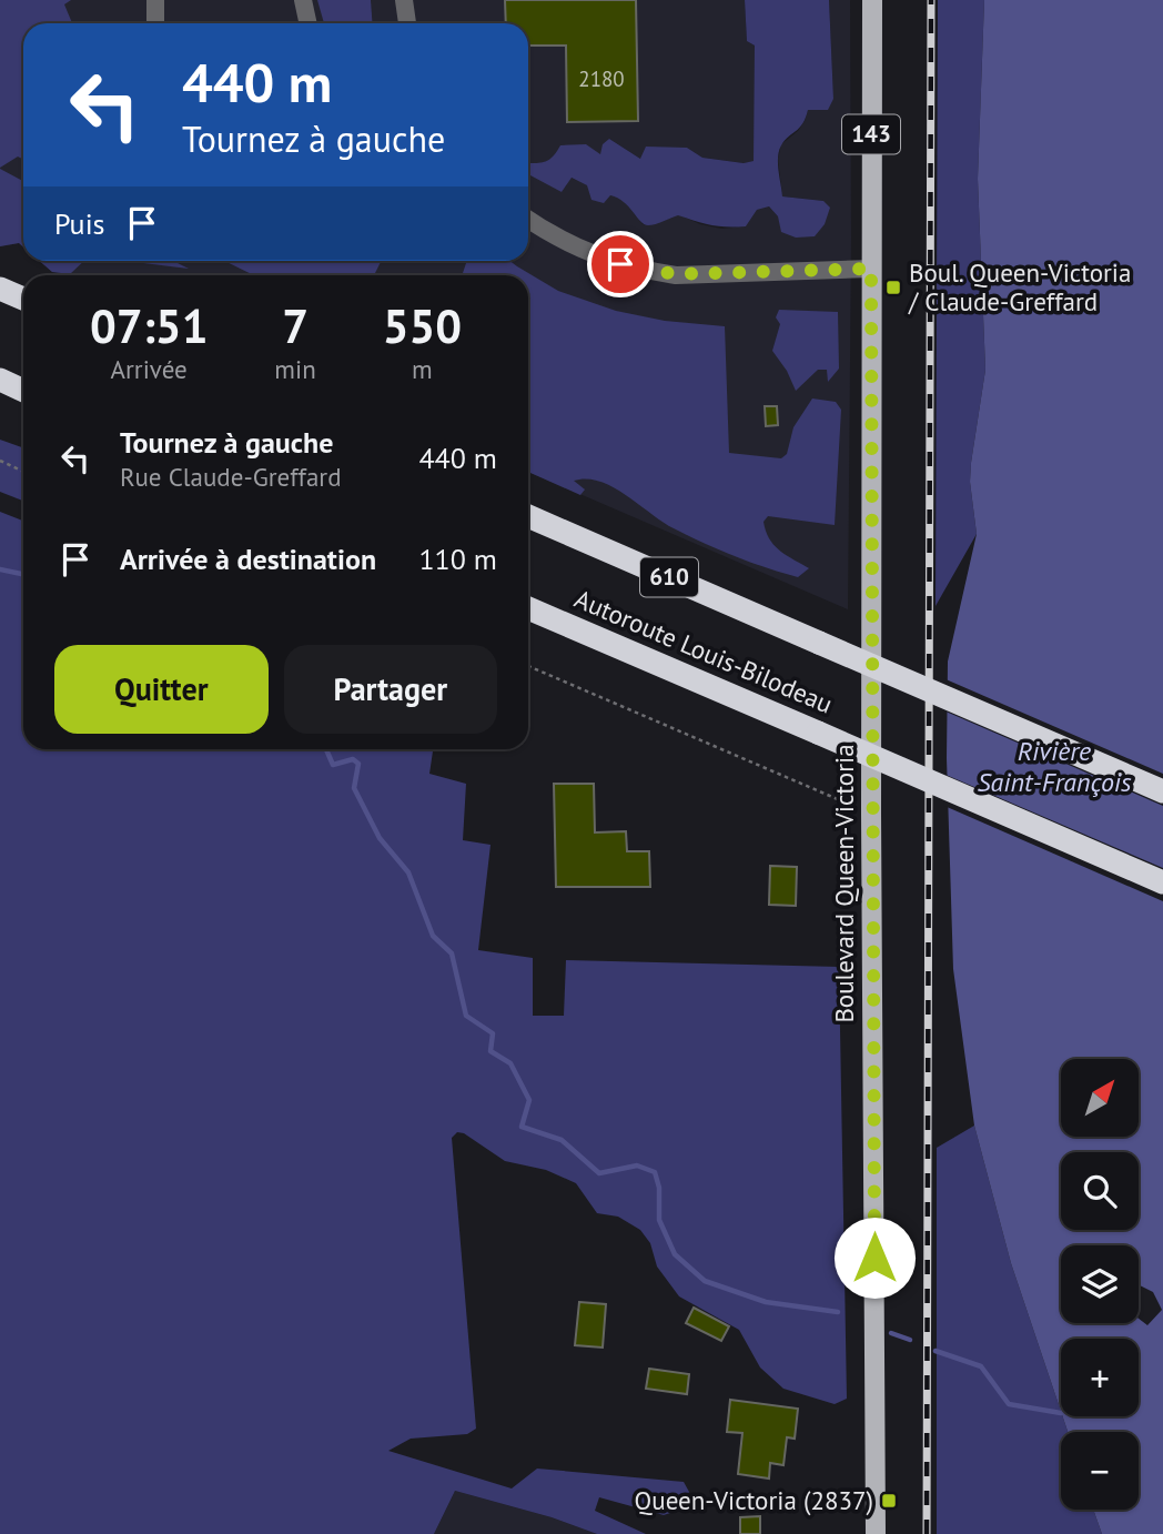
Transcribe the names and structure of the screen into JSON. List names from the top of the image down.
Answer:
{
  "streets": {
    "highway": ["610", "Autoroute Louis-Bilodeau"],
    "main road": ["143", "Boulevard Queen-Victoria"]
  },
  "water": ["Rivière Saint-François"],
  "places": {
    "transit": ["Boul. Queen-Victoria / Claude-Greffard", "Queen-Victoria (2837)"]
  },
  "house_numbers": ["2180"],
  "north": "top right",
  "page": {
    "turn": ["440 m", "Tournez à gauche"],
    "then": "Puis",
    "eta": [
      "07:51",
      "Arrivée",
      "7",
      "min",
      "550",
      "m"
    ],
    "list": [
      {
        "name": "Tournez à gauche",
        "note": "Rue Claude-Greffard",
        "value": "440 m"
      },
      {
        "name": "Arrivée à destination",
        "value": "110 m"
      }
    ],
    "buttons": ["Quitter", "Partager"],
    "map_buttons": ["+", "−"]
  }
}
